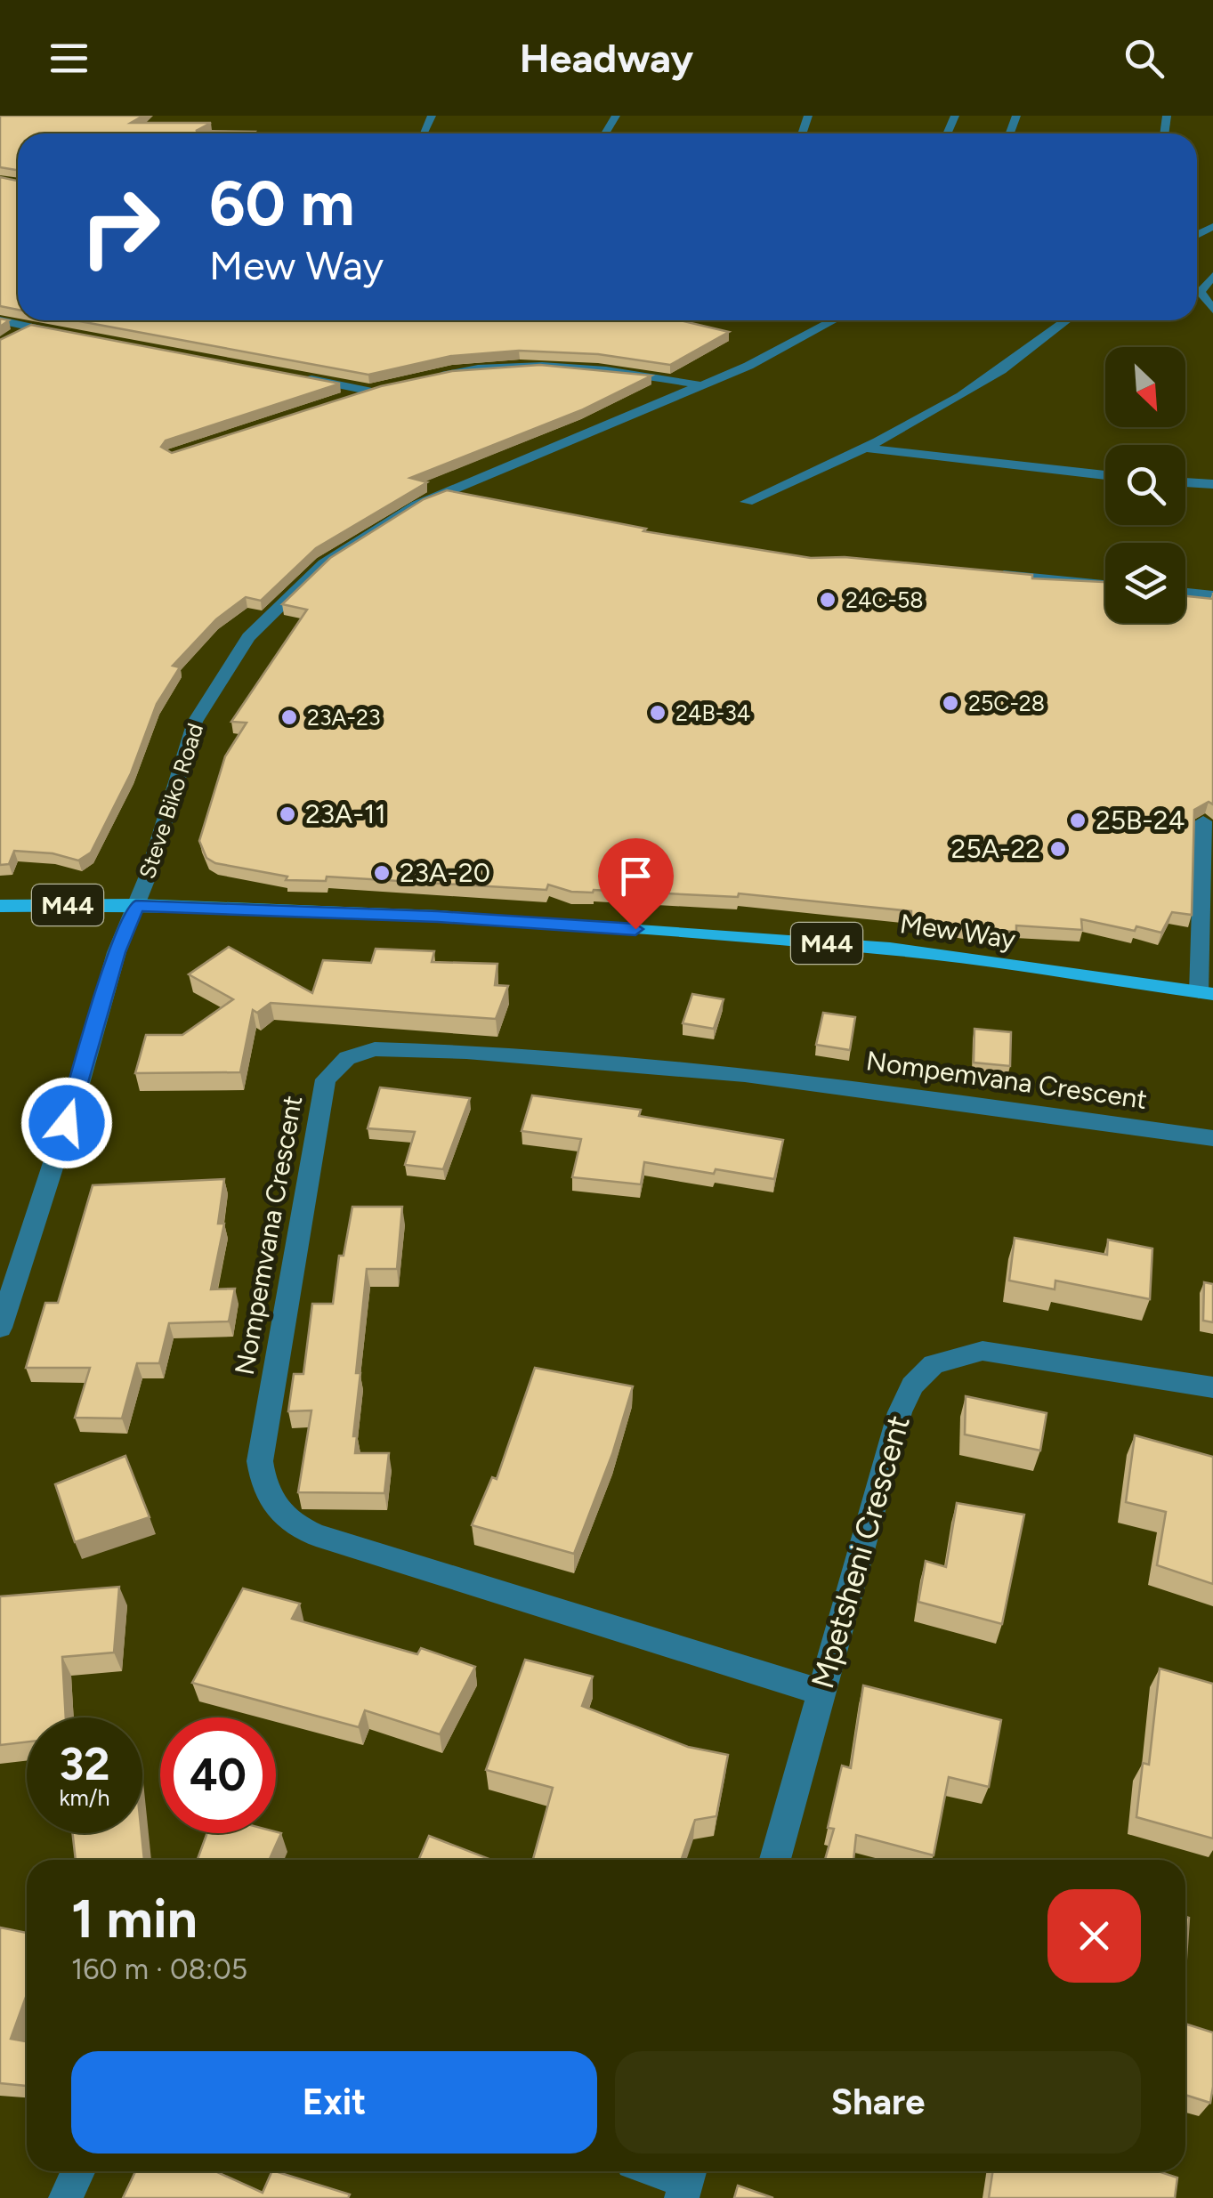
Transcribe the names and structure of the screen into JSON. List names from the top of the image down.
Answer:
{
  "streets": {
    "main road": ["M44", "Mew Way"],
    "street": ["Steve Biko Road", "Nompemvana Crescent", "Mpetsheni Crescent"]
  },
  "crossings": [
    ["Steve Biko Road", "Mew Way"],
    ["Nompemvana Crescent", "Mpetsheni Crescent"]
  ],
  "places": [
    "24C-58",
    "25C-28",
    "24B-34",
    "23A-23",
    "23A-11",
    "25B-24",
    "25A-22",
    "23A-20"
  ],
  "north": "bottom right",
  "page": {
    "header": "Headway",
    "turn": ["60 m", "Mew Way"],
    "speed": "32 km/h",
    "limit": "40",
    "heading": ["1 min", "160 m · 08:05"],
    "buttons": ["Exit", "Share"]
  }
}
